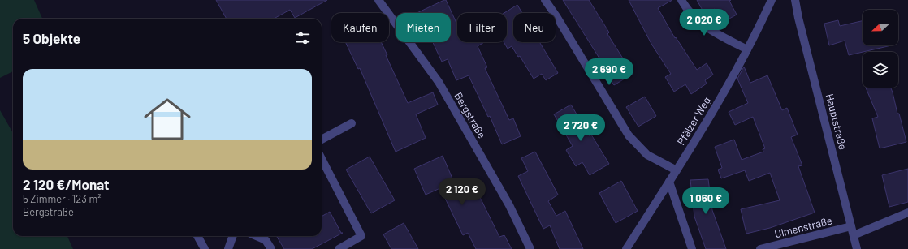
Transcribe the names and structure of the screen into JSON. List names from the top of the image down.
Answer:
{
  "streets": {
    "street": [
      "Bergstraße",
      "Pfälzer Weg",
      "Hauptstraße",
      "Ulmenstraße"
    ]
  },
  "crossings": [
    ["Hauptstraße", "Ulmenstraße"]
  ],
  "north": "left",
  "page": {
    "price": [
      "2 020 €",
      "2 690 €",
      "2 720 €",
      "2 120 €",
      "1 060 €"
    ],
    "chip": [
      "Kaufen",
      "Mieten",
      "Filter",
      "Neu"
    ],
    "heading": "5 Objekte",
    "list": [
      {
        "name": "2 120 €/Monat",
        "note": "5 Zimmer · 123 m² · Bergstraße"
      }
    ]
  }
}
